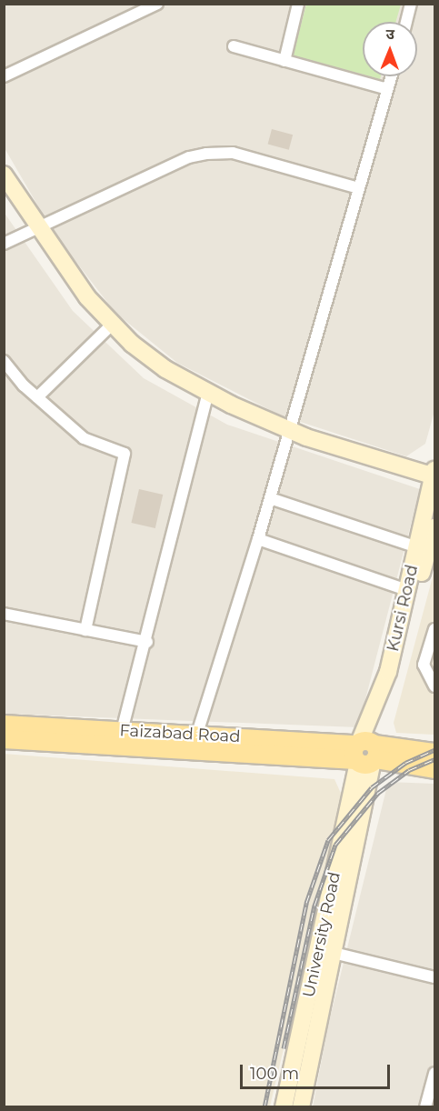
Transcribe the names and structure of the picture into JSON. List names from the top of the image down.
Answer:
{
  "streets": {
    "main road": ["Kursi Road", "Faizabad Road", "University Road"]
  },
  "crossings": [
    ["Kursi Road", "Faizabad Road"],
    ["Kursi Road", "University Road"],
    ["Faizabad Road", "University Road"]
  ],
  "scale_bar": "100 m",
  "north": "top"
}
